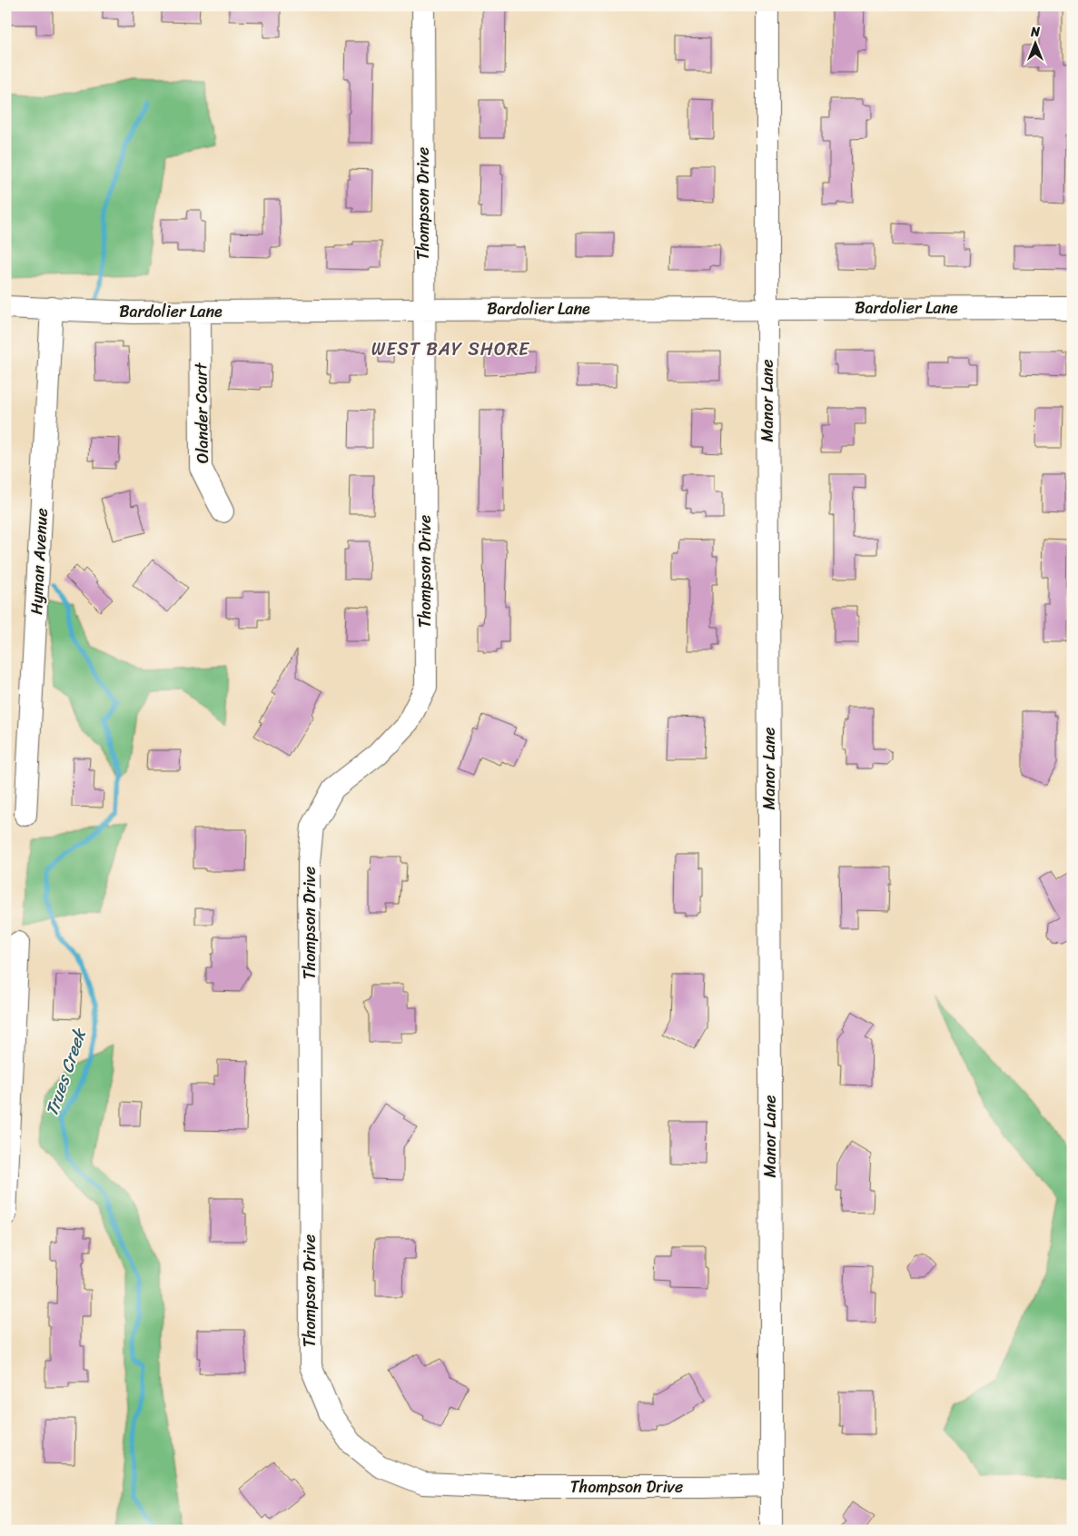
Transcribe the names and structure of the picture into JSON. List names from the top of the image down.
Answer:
{
  "streets": {
    "street": [
      "Thompson Drive",
      "Bardolier Lane",
      "Manor Lane",
      "Olander Court",
      "Hyman Avenue"
    ]
  },
  "crossings": [
    ["Thompson Drive", "Bardolier Lane"],
    ["Thompson Drive", "Manor Lane"],
    ["Bardolier Lane", "Manor Lane"],
    ["Bardolier Lane", "Olander Court"],
    ["Bardolier Lane", "Hyman Avenue"]
  ],
  "districts": ["WEST BAY SHORE"],
  "water": ["Trues Creek"],
  "north": "top"
}
